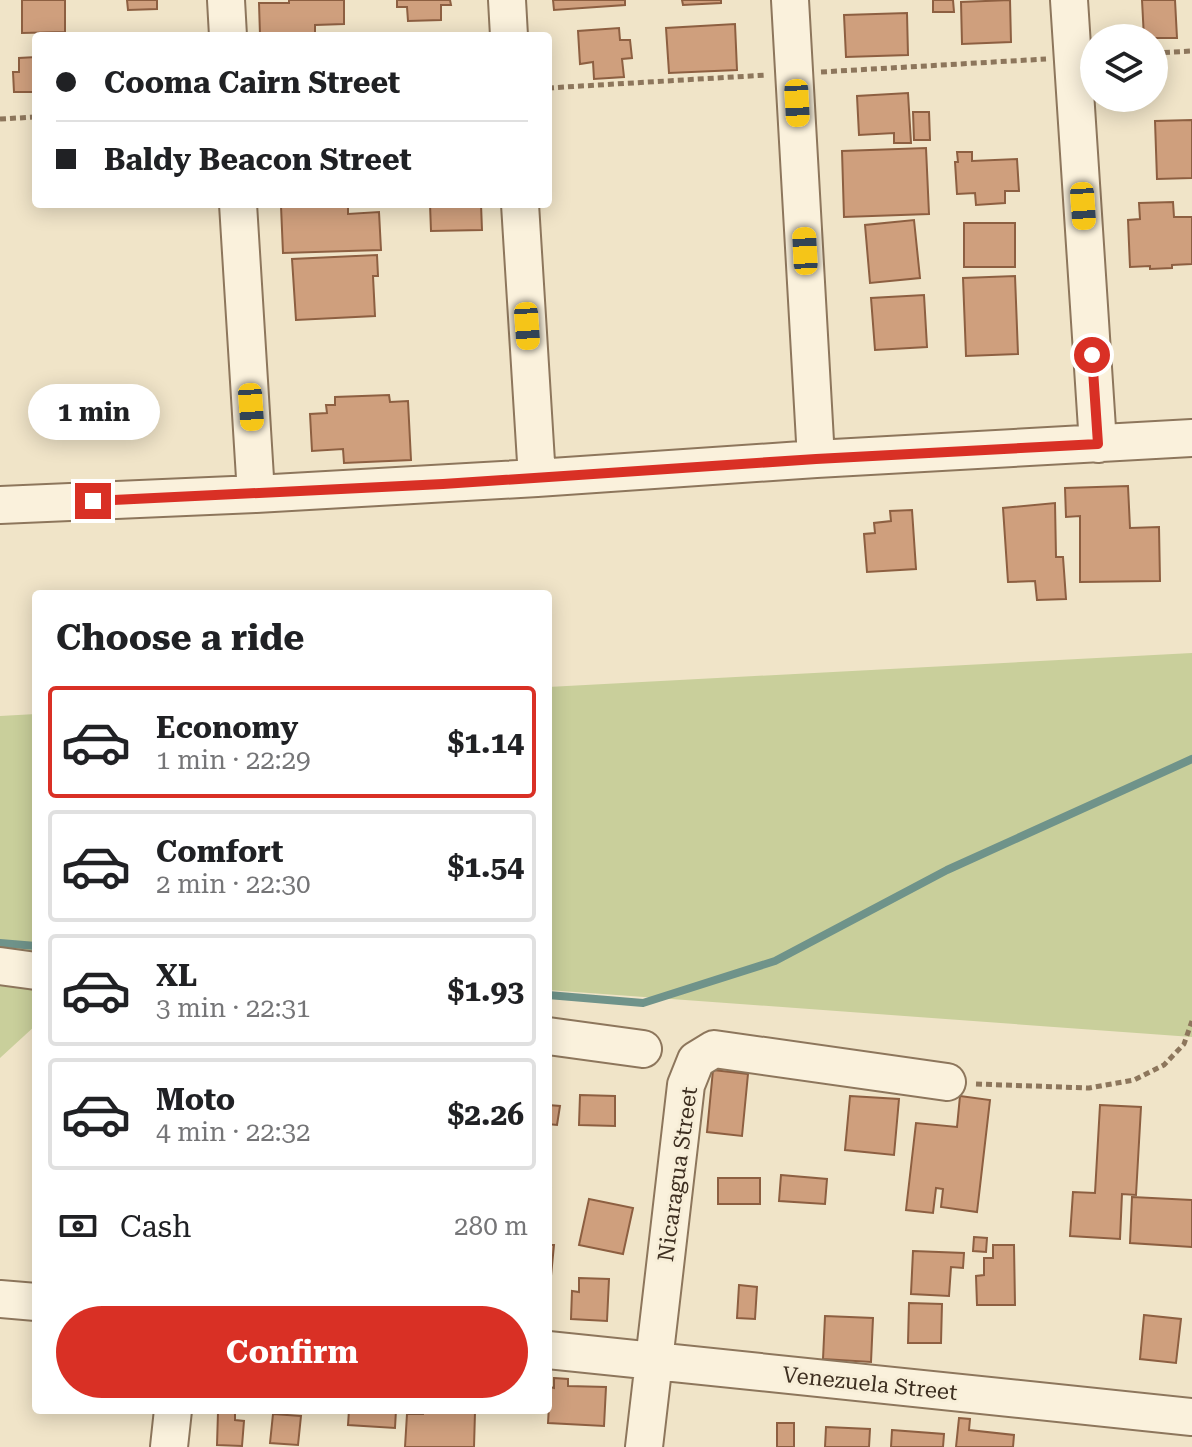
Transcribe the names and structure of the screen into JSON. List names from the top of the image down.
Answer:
{
  "streets": {
    "street": ["Nicaragua Street", "Venezuela Street"]
  },
  "crossings": [
    ["Nicaragua Street", "Venezuela Street"]
  ],
  "page": {
    "banner": ["Cooma Cairn Street", "Baldy Beacon Street"],
    "bubble": "1 min",
    "heading": "Choose a ride",
    "list": [
      {
        "name": "Economy",
        "note": "1 min · 22:29",
        "value": "$1.14"
      },
      {
        "name": "Comfort",
        "note": "2 min · 22:30",
        "value": "$1.54"
      },
      {
        "name": "XL",
        "note": "3 min · 22:31",
        "value": "$1.93"
      },
      {
        "name": "Moto",
        "note": "4 min · 22:32",
        "value": "$2.26"
      }
    ],
    "pay": ["Cash", "280 m"],
    "buttons": "Confirm"
  }
}
